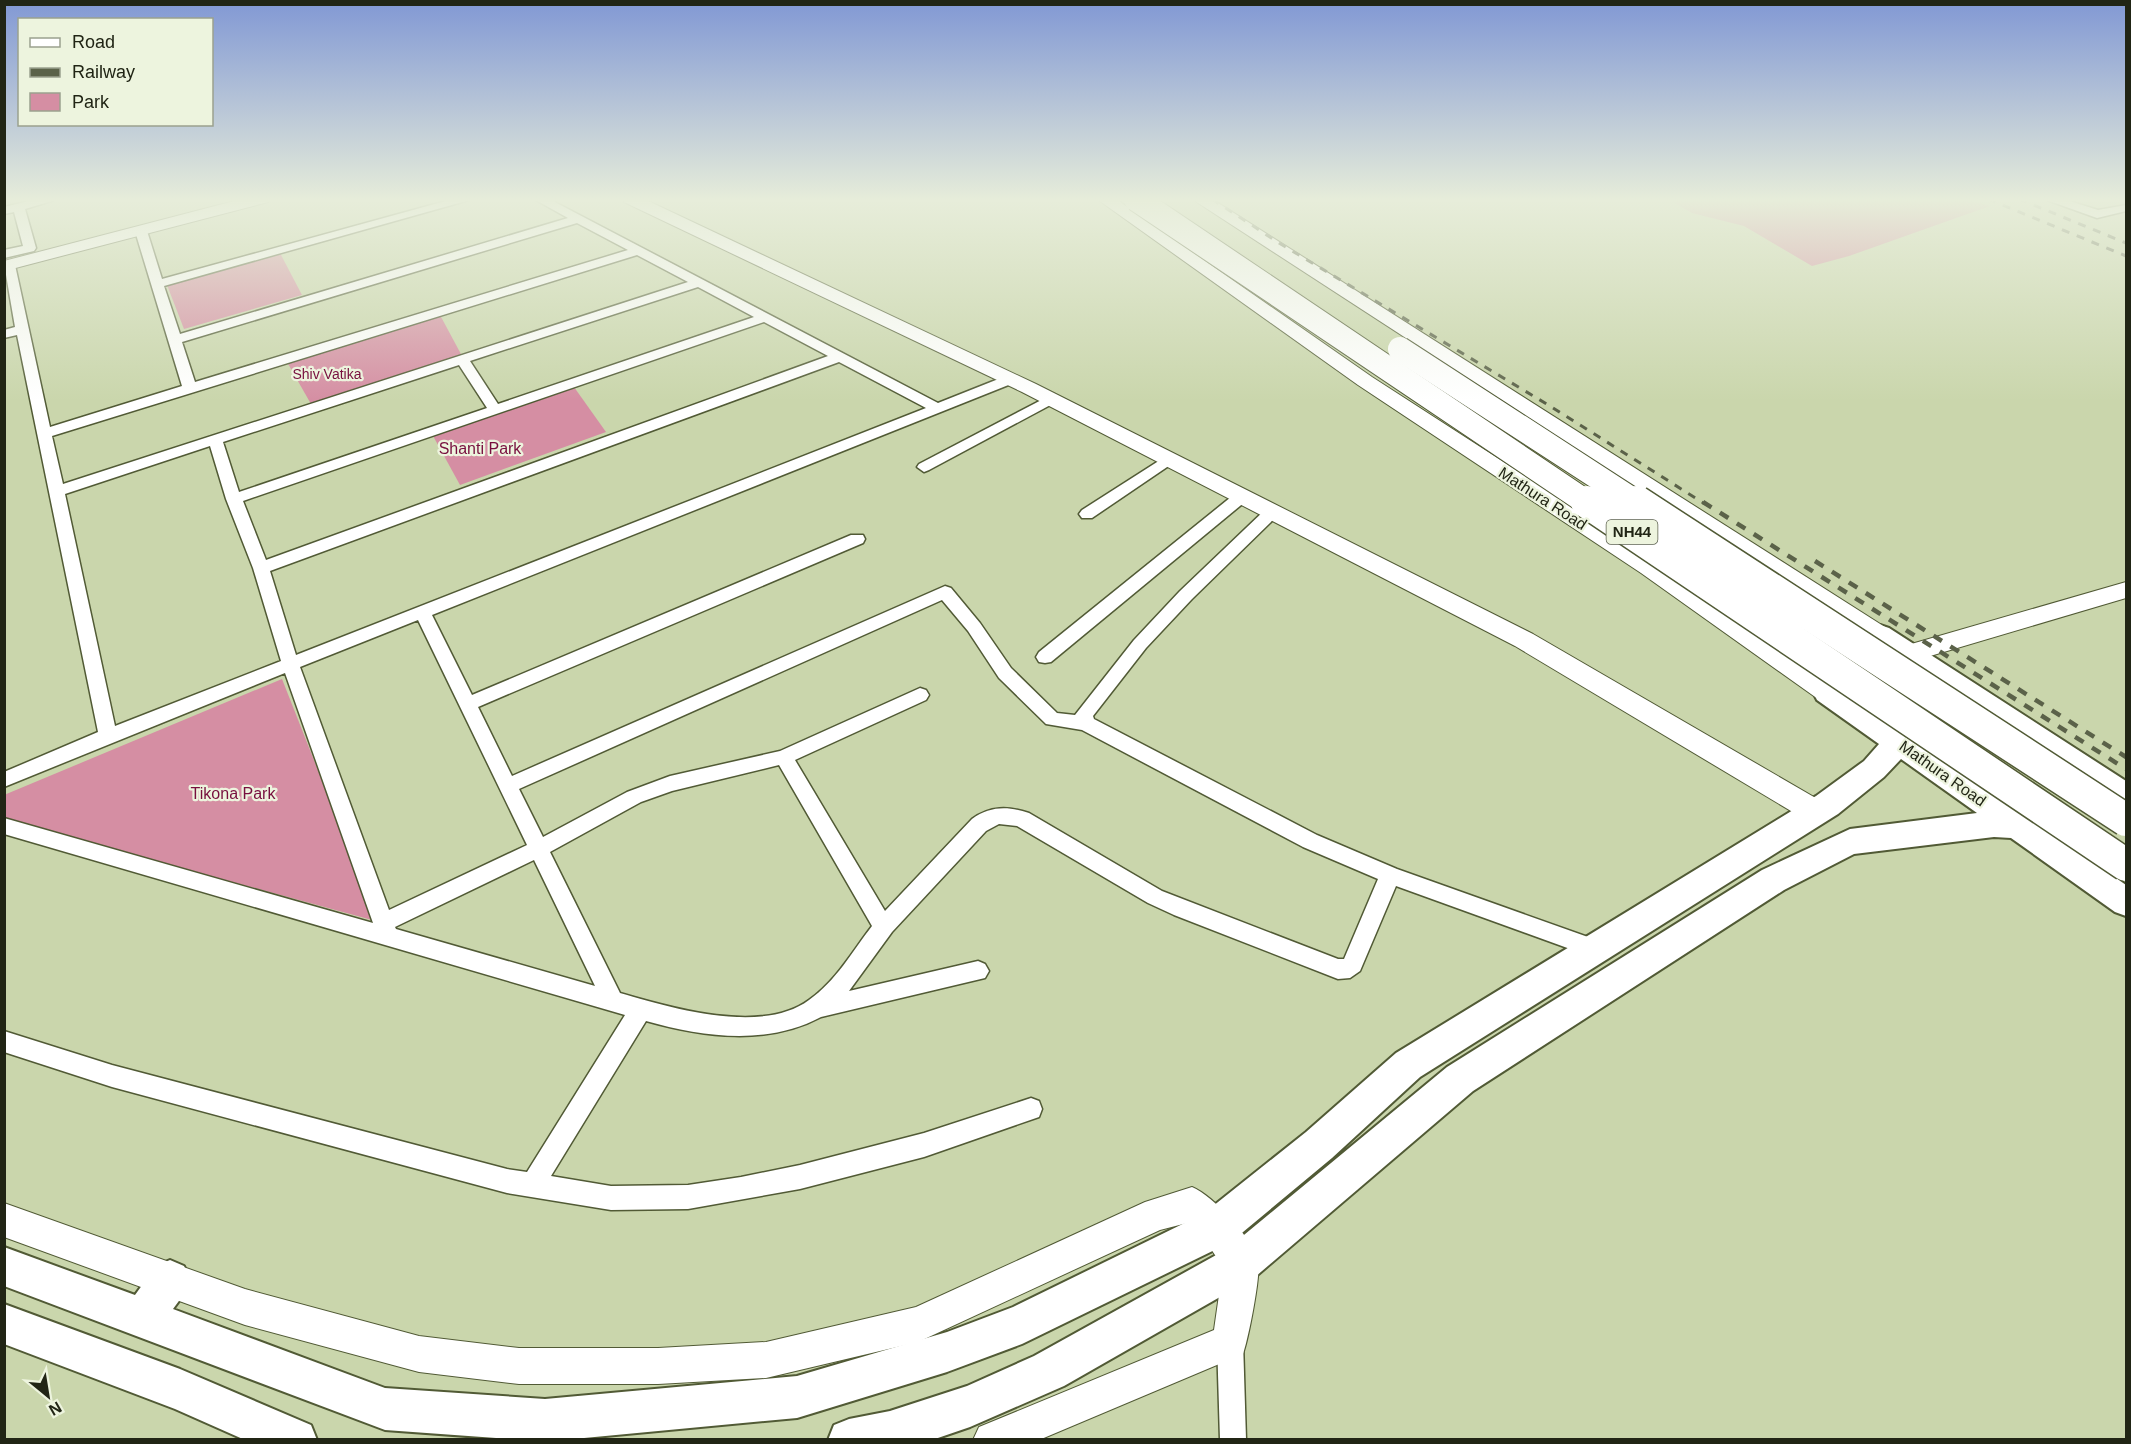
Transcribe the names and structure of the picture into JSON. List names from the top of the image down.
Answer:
{
  "streets": {
    "highway": ["Mathura Road", "NH44"]
  },
  "parks": ["Shiv Vatika", "Shanti Park", "Tikona Park"],
  "legend": ["Road", "Railway", "Park"],
  "north": "bottom right"
}
